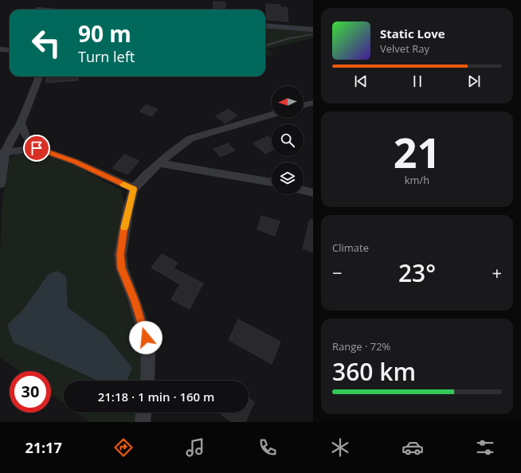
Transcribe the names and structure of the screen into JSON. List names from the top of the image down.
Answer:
{
  "north": "left",
  "page": {
    "turn": ["90 m", "Turn left"],
    "song": ["Static Love", "Velvet Ray"],
    "tile": [
      ["21", "km/h"],
      "Climate",
      ["Range · 72%", "360 km"]
    ],
    "heat": ["−", "23°", "+"],
    "limit": "30",
    "trip": "21:18 · 1 min · 160 m",
    "tabs": "21:17"
  }
}
